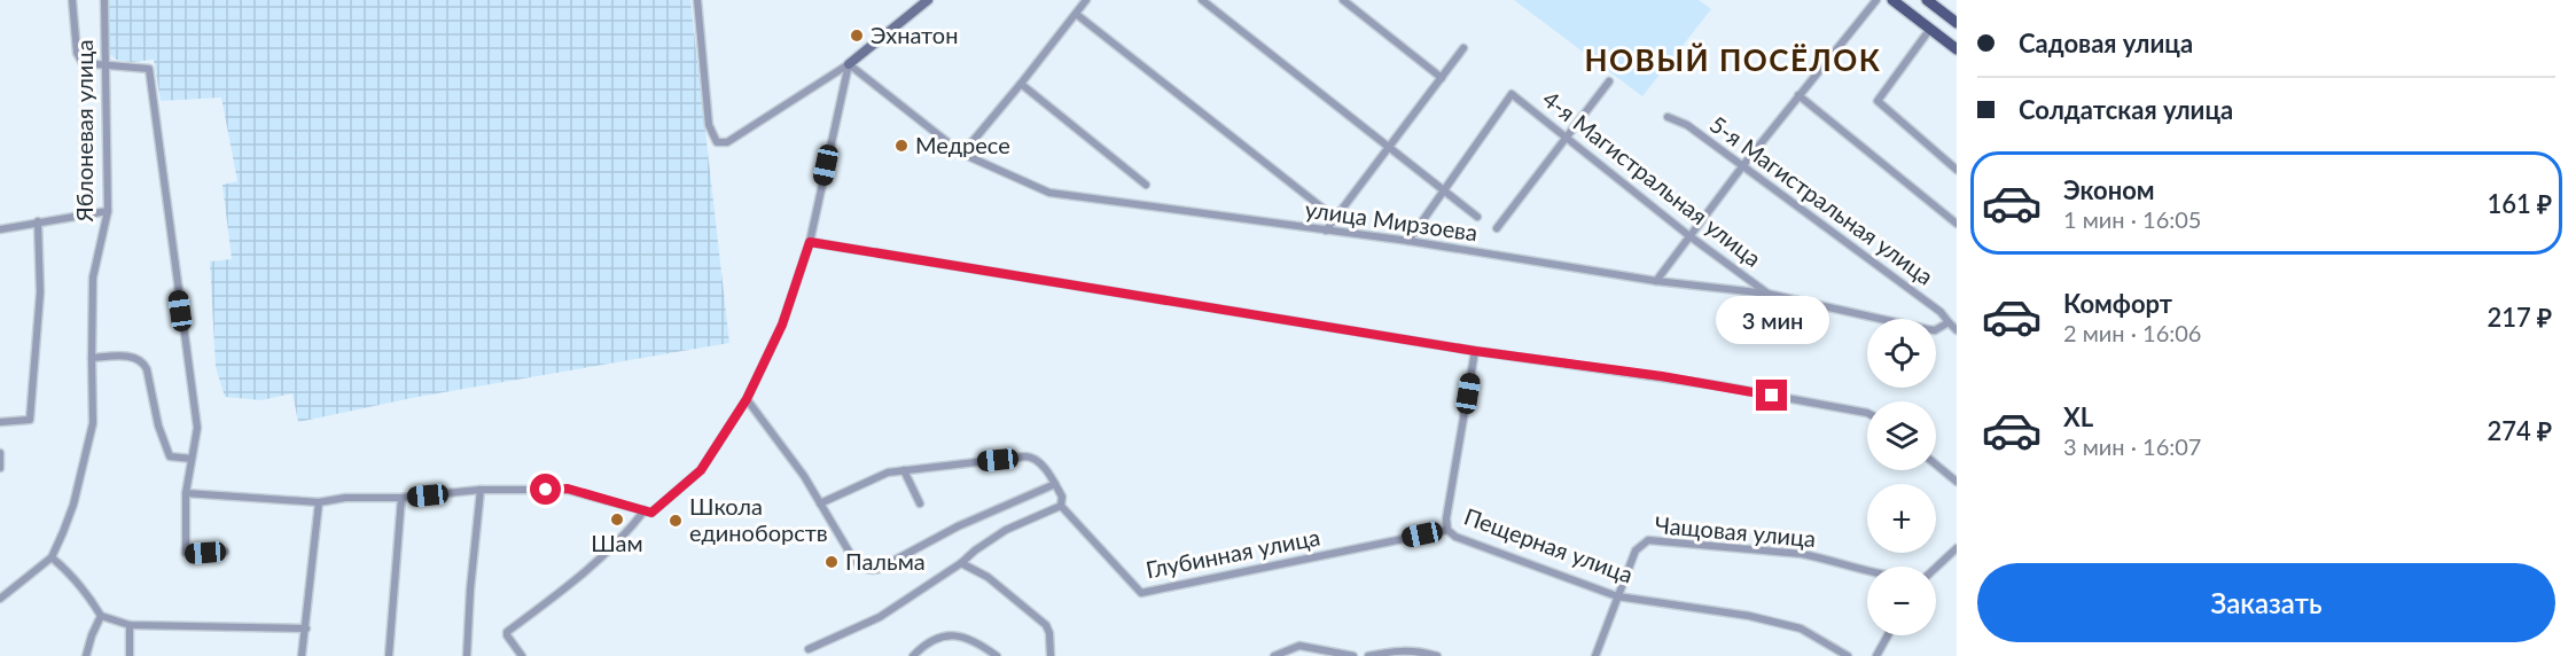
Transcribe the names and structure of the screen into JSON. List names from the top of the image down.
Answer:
{
  "streets": {
    "street": [
      "Яблоневая улица",
      "4-я Магистральная улица",
      "5-я Магистральная улица",
      "улица Мирзоева",
      "Чащовая улица",
      "Пещерная улица",
      "Глубинная улица"
    ]
  },
  "crossings": [
    ["4-я Магистральная улица", "улица Мирзоева"],
    ["5-я Магистральная улица", "улица Мирзоева"],
    ["Чащовая улица", "Пещерная улица"],
    ["Пещерная улица", "Глубинная улица"]
  ],
  "districts": ["НОВЫЙ ПОСЁЛОК"],
  "places": [
    "Эхнатон",
    "Медресе",
    "Шам",
    "Школа единоборств",
    "Пальма"
  ],
  "page": {
    "banner": ["Садовая улица", "Солдатская улица"],
    "list": [
      {
        "name": "Эконом",
        "note": "1 мин · 16:05",
        "value": "161 ₽"
      },
      {
        "name": "Комфорт",
        "note": "2 мин · 16:06",
        "value": "217 ₽"
      },
      {
        "name": "XL",
        "note": "3 мин · 16:07",
        "value": "274 ₽"
      }
    ],
    "bubble": "3 мин",
    "map_buttons": ["+", "−"],
    "buttons": "Заказать"
  }
}
